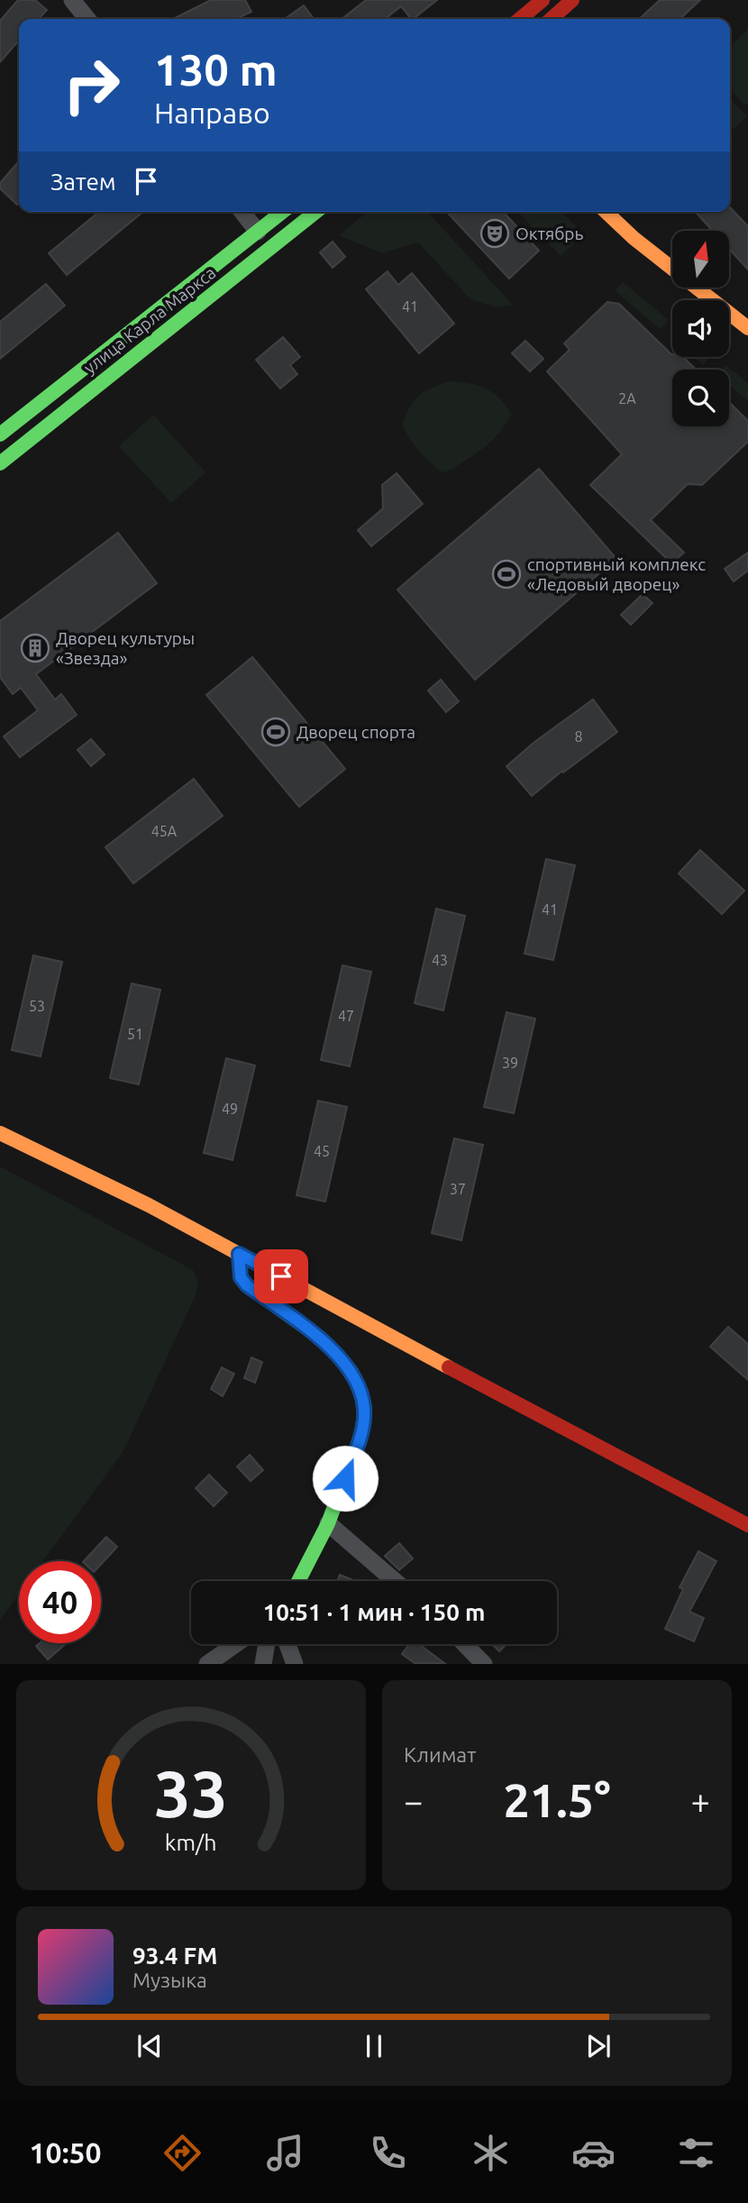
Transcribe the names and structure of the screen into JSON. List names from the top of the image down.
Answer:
{
  "streets": {
    "main road": ["улица Карла Маркса"]
  },
  "places": {
    "theatre": ["Октябрь"],
    "sports": ["спортивный комплекс «Ледовый дворец»", "Дворец спорта"],
    "building": ["Дворец культуры «Звезда»"]
  },
  "house_numbers": [
    "41",
    "2А",
    "8",
    "45А",
    "41",
    "43",
    "53",
    "47",
    "51",
    "39",
    "49",
    "45",
    "37"
  ],
  "north": "top",
  "page": {
    "turn": ["130 m", "Направо"],
    "then": "Затем",
    "limit": "40",
    "trip": "10:51 · 1 мин · 150 m",
    "tile": "Климат",
    "heat": ["−", "21.5°", "+"],
    "song": ["93.4 FM", "Музыка"],
    "tabs": "10:50",
    "gauge": ["33", "km/h"]
  }
}
